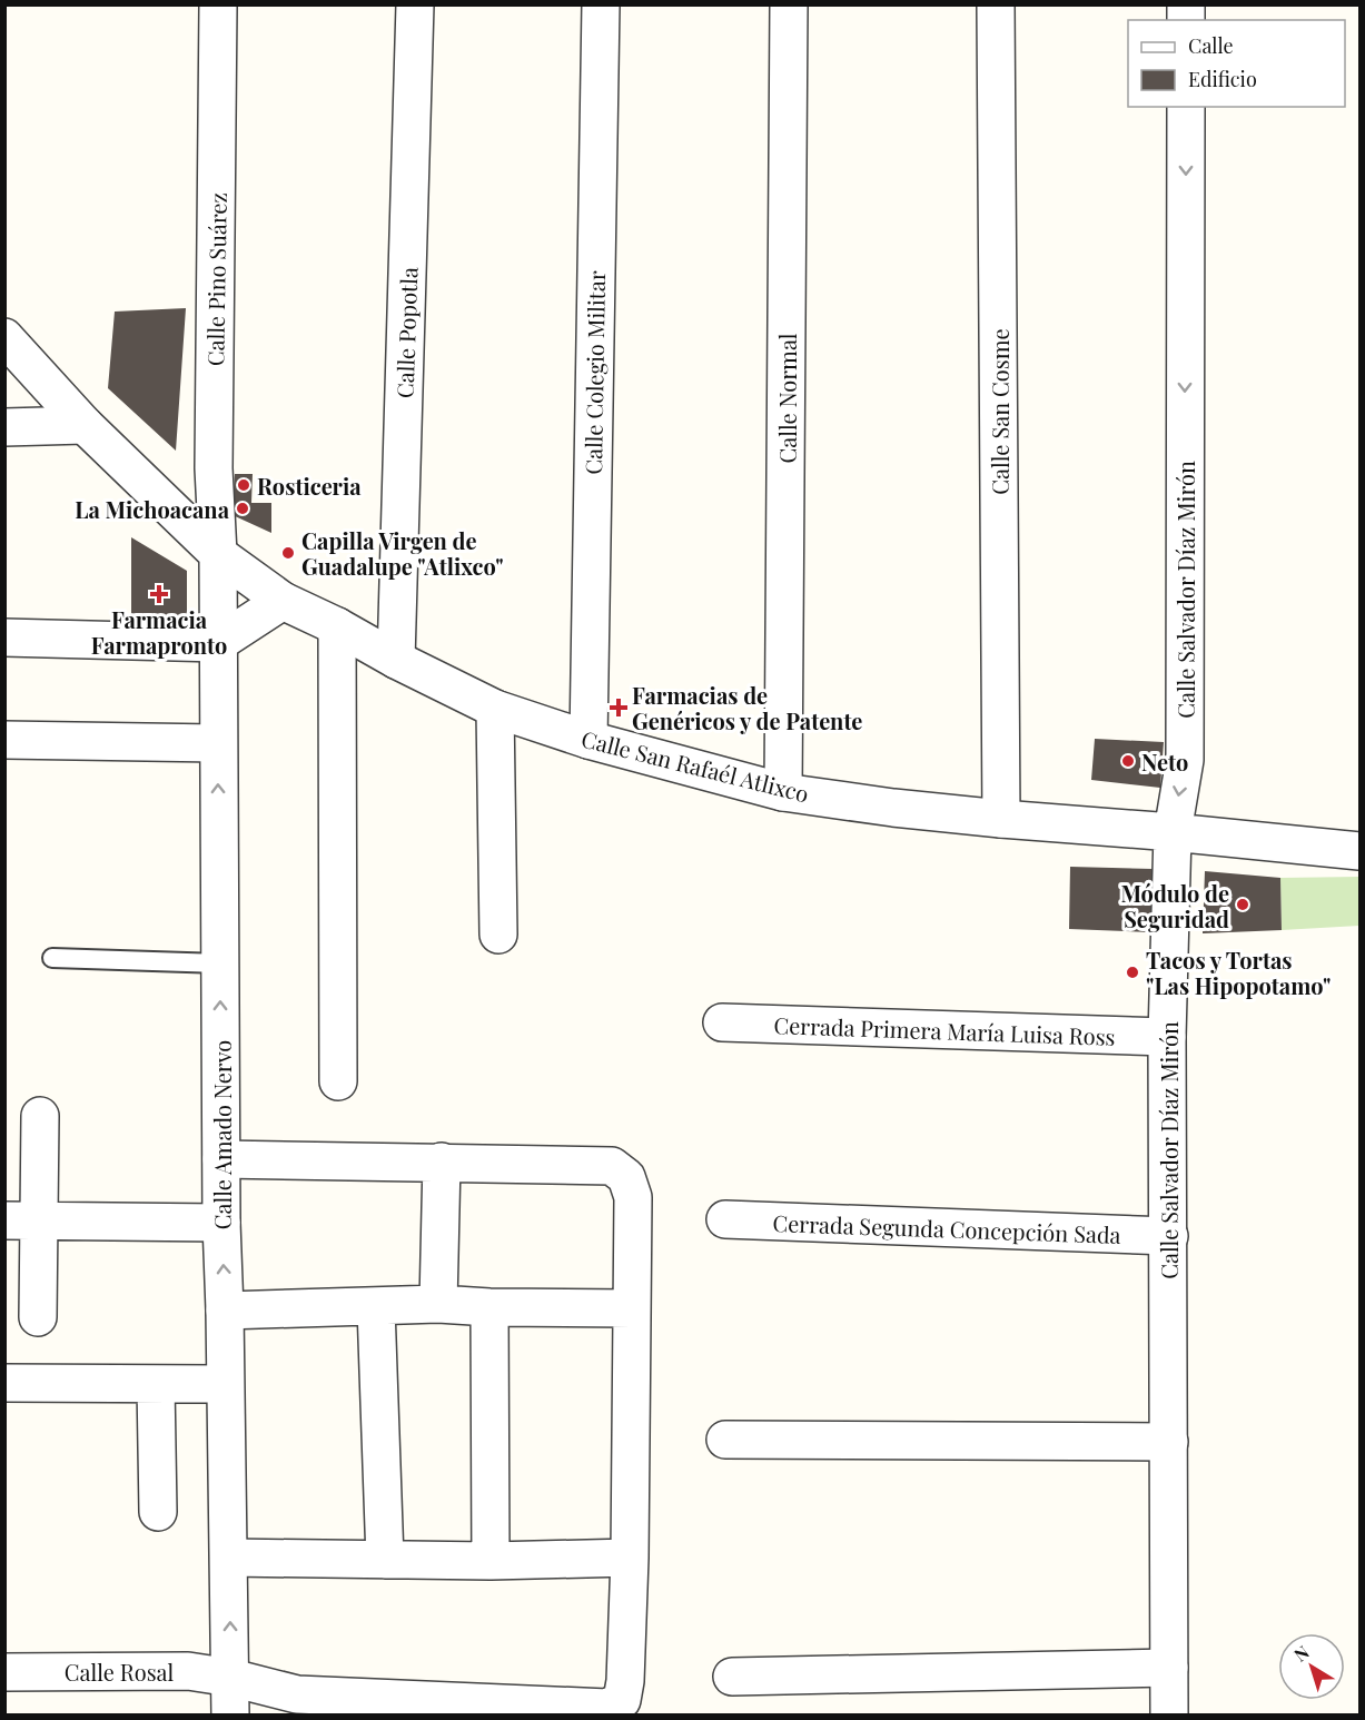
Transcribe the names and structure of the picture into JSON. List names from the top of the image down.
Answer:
{
  "streets": {
    "street": [
      "Calle Pino Suárez",
      "Calle Popotla",
      "Calle Colegio Militar",
      "Calle Normal",
      "Calle San Cosme",
      "Calle Salvador Díaz Mirón",
      "Calle San Rafaél Atlixco",
      "Cerrada Primera María Luisa Ross",
      "Calle Amado Nervo",
      "Cerrada Segunda Concepción Sada",
      "Calle Rosal"
    ]
  },
  "crossings": [
    ["Calle Pino Suárez", "Calle San Rafaél Atlixco"],
    ["Calle Pino Suárez", "Calle Amado Nervo"],
    ["Calle Popotla", "Calle San Rafaél Atlixco"],
    ["Calle Colegio Militar", "Calle San Rafaél Atlixco"],
    ["Calle Normal", "Calle San Rafaél Atlixco"],
    ["Calle San Cosme", "Calle San Rafaél Atlixco"],
    ["Calle Salvador Díaz Mirón", "Calle San Rafaél Atlixco"],
    ["Calle Salvador Díaz Mirón", "Cerrada Primera María Luisa Ross"],
    ["Calle Salvador Díaz Mirón", "Cerrada Segunda Concepción Sada"],
    ["Calle San Rafaél Atlixco", "Calle Amado Nervo"],
    ["Calle Amado Nervo", "Calle Rosal"]
  ],
  "one_way": ["Calle Salvador Díaz Mirón"],
  "places": {
    "other": [
      "Rosticeria",
      "La Michoacana",
      "Capilla Virgen de Guadalupe \"Atlixco\"",
      "Neto",
      "Módulo de Seguridad",
      "Tacos y Tortas \"Las Hipopotamo\""
    ],
    "health": ["Farmacia Farmapronto", "Farmacias de Genéricos y de Patente"]
  },
  "legend": ["Calle", "Edificio"],
  "north": "top left"
}
